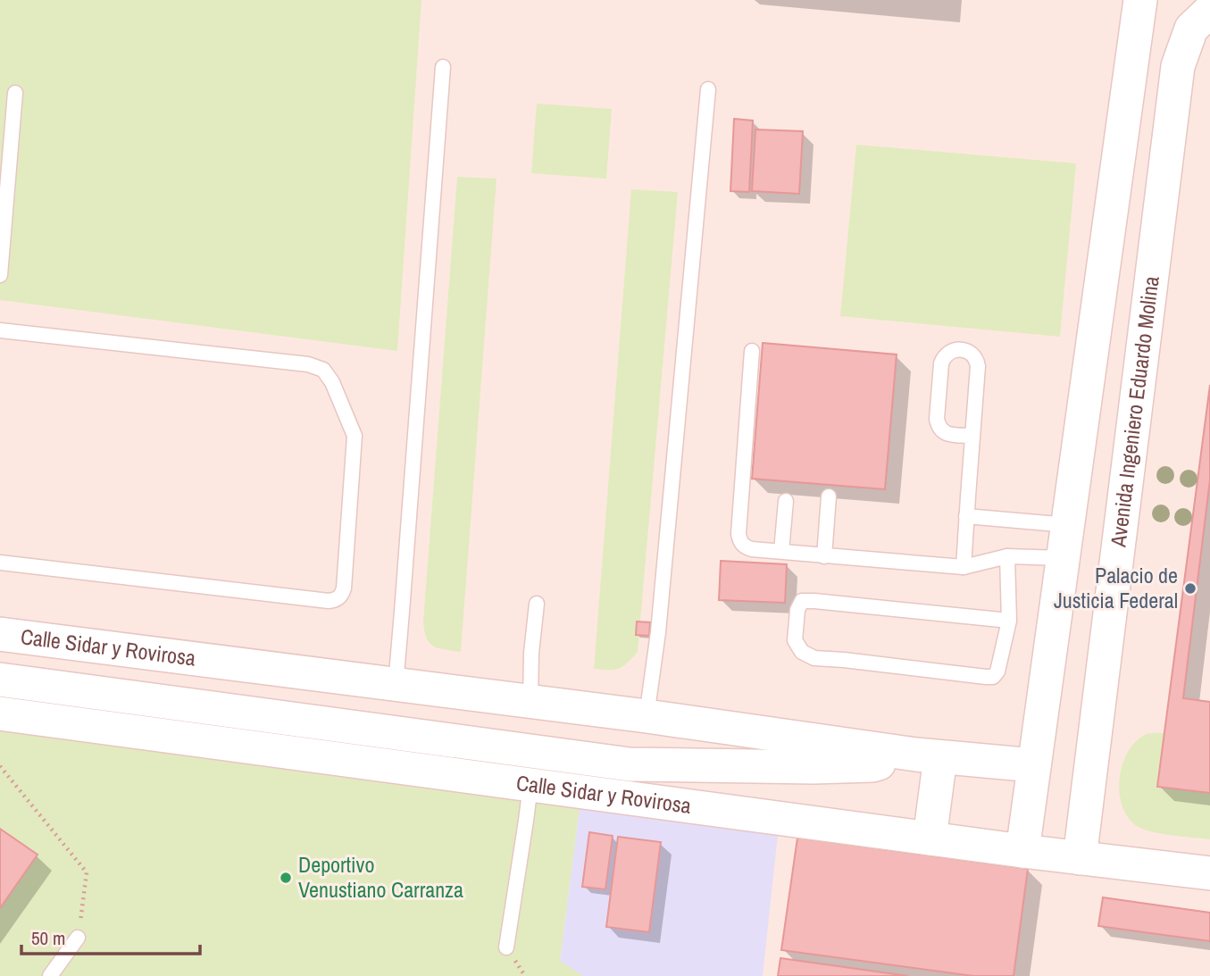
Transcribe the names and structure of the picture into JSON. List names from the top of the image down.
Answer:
{
  "streets": {
    "street": ["Avenida Ingeniero Eduardo Molina", "Calle Sidar y Rovirosa"]
  },
  "crossings": [
    ["Avenida Ingeniero Eduardo Molina", "Calle Sidar y Rovirosa"]
  ],
  "places": ["Palacio de Justicia Federal", "Deportivo Venustiano Carranza"],
  "scale_bar": "50 m"
}
